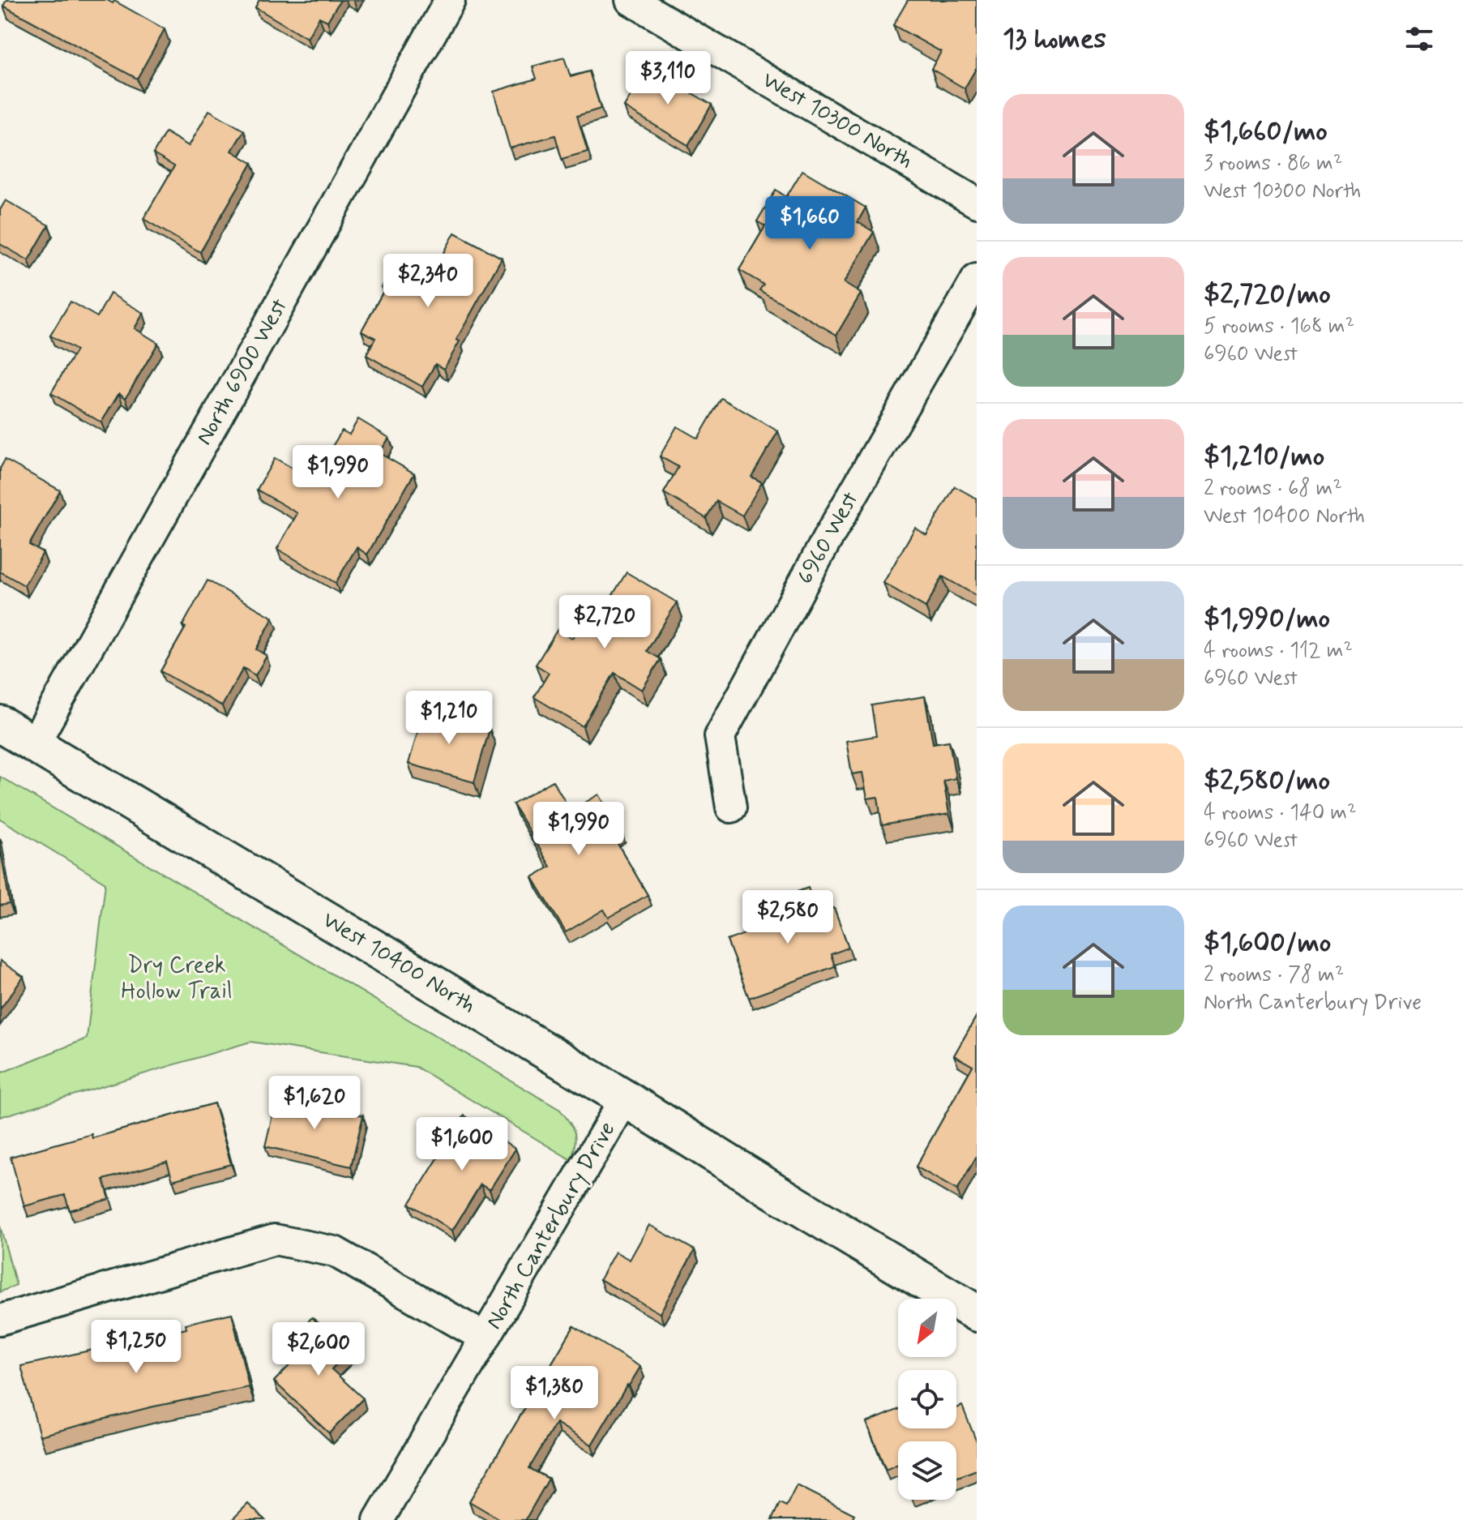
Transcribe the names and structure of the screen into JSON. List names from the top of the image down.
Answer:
{
  "streets": {
    "street": [
      "West 10300 North",
      "North 6900 West",
      "6960 West",
      "West 10400 North",
      "North Canterbury Drive"
    ]
  },
  "crossings": [
    ["North 6900 West", "West 10400 North"],
    ["West 10400 North", "North Canterbury Drive"]
  ],
  "parks": ["Dry Creek Hollow Trail"],
  "north": "bottom left",
  "page": {
    "heading": "13 homes",
    "price": [
      "$3,110",
      "$1,660",
      "$2,340",
      "$1,990",
      "$2,720",
      "$1,210",
      "$1,990",
      "$2,580",
      "$1,620",
      "$1,600",
      "$1,250",
      "$2,600",
      "$1,380"
    ],
    "list": [
      {
        "name": "$1,660/mo",
        "note": "3 rooms · 86 m² · West 10300 North"
      },
      {
        "name": "$2,720/mo",
        "note": "5 rooms · 168 m² · 6960 West"
      },
      {
        "name": "$1,210/mo",
        "note": "2 rooms · 68 m² · West 10400 North"
      },
      {
        "name": "$1,990/mo",
        "note": "4 rooms · 112 m² · 6960 West"
      },
      {
        "name": "$2,580/mo",
        "note": "4 rooms · 140 m² · 6960 West"
      },
      {
        "name": "$1,600/mo",
        "note": "2 rooms · 78 m² · North Canterbury Drive"
      }
    ]
  }
}
